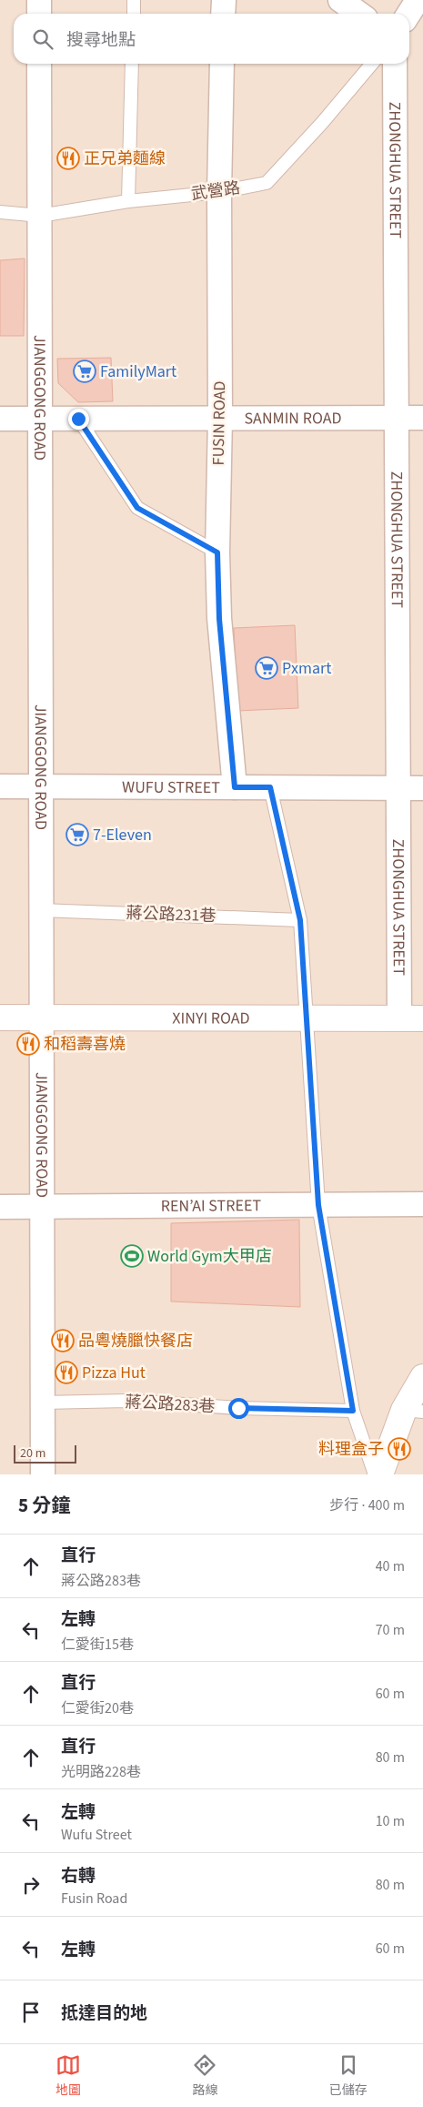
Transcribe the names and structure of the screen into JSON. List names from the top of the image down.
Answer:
{
  "streets": {
    "street": [
      "ZHONGHUA STREET",
      "JIANGGONG ROAD",
      "SANMIN ROAD",
      "FUSIN ROAD",
      "WUFU STREET",
      "XINYI ROAD",
      "REN’AI STREET"
    ],
    "lane": ["武營路", "蔣公路231巷", "蔣公路283巷"]
  },
  "crossings": [
    ["ZHONGHUA STREET", "SANMIN ROAD"],
    ["ZHONGHUA STREET", "WUFU STREET"],
    ["ZHONGHUA STREET", "XINYI ROAD"],
    ["武營路", "JIANGGONG ROAD"],
    ["武營路", "FUSIN ROAD"],
    ["JIANGGONG ROAD", "SANMIN ROAD"],
    ["JIANGGONG ROAD", "WUFU STREET"],
    ["JIANGGONG ROAD", "蔣公路231巷"],
    ["JIANGGONG ROAD", "XINYI ROAD"],
    ["JIANGGONG ROAD", "REN’AI STREET"],
    ["JIANGGONG ROAD", "蔣公路283巷"],
    ["SANMIN ROAD", "FUSIN ROAD"],
    ["FUSIN ROAD", "WUFU STREET"]
  ],
  "places": {
    "restaurant": [
      "正兄弟麵線",
      "和稻壽喜燒",
      "品粵燒臘快餐店",
      "Pizza Hut",
      "料理盒子"
    ],
    "supermarket": ["FamilyMart", "Pxmart", "7-Eleven"],
    "sports": ["World Gym大甲店"]
  },
  "scale_bar": "20 m",
  "page": {
    "search": "搜尋地點",
    "scale": "20 m",
    "heading": ["5 分鐘", "步行 · 400 m"],
    "list": [
      ["直行", "蔣公路283巷", "40 m"],
      ["左轉", "仁愛街15巷", "70 m"],
      ["直行", "仁愛街20巷", "60 m"],
      ["直行", "光明路228巷", "80 m"],
      ["左轉", "Wufu Street", "10 m"],
      ["右轉", "Fusin Road", "80 m"],
      ["左轉", "60 m"],
      "抵達目的地"
    ],
    "nav": ["地圖", "路線", "已儲存"]
  }
}
